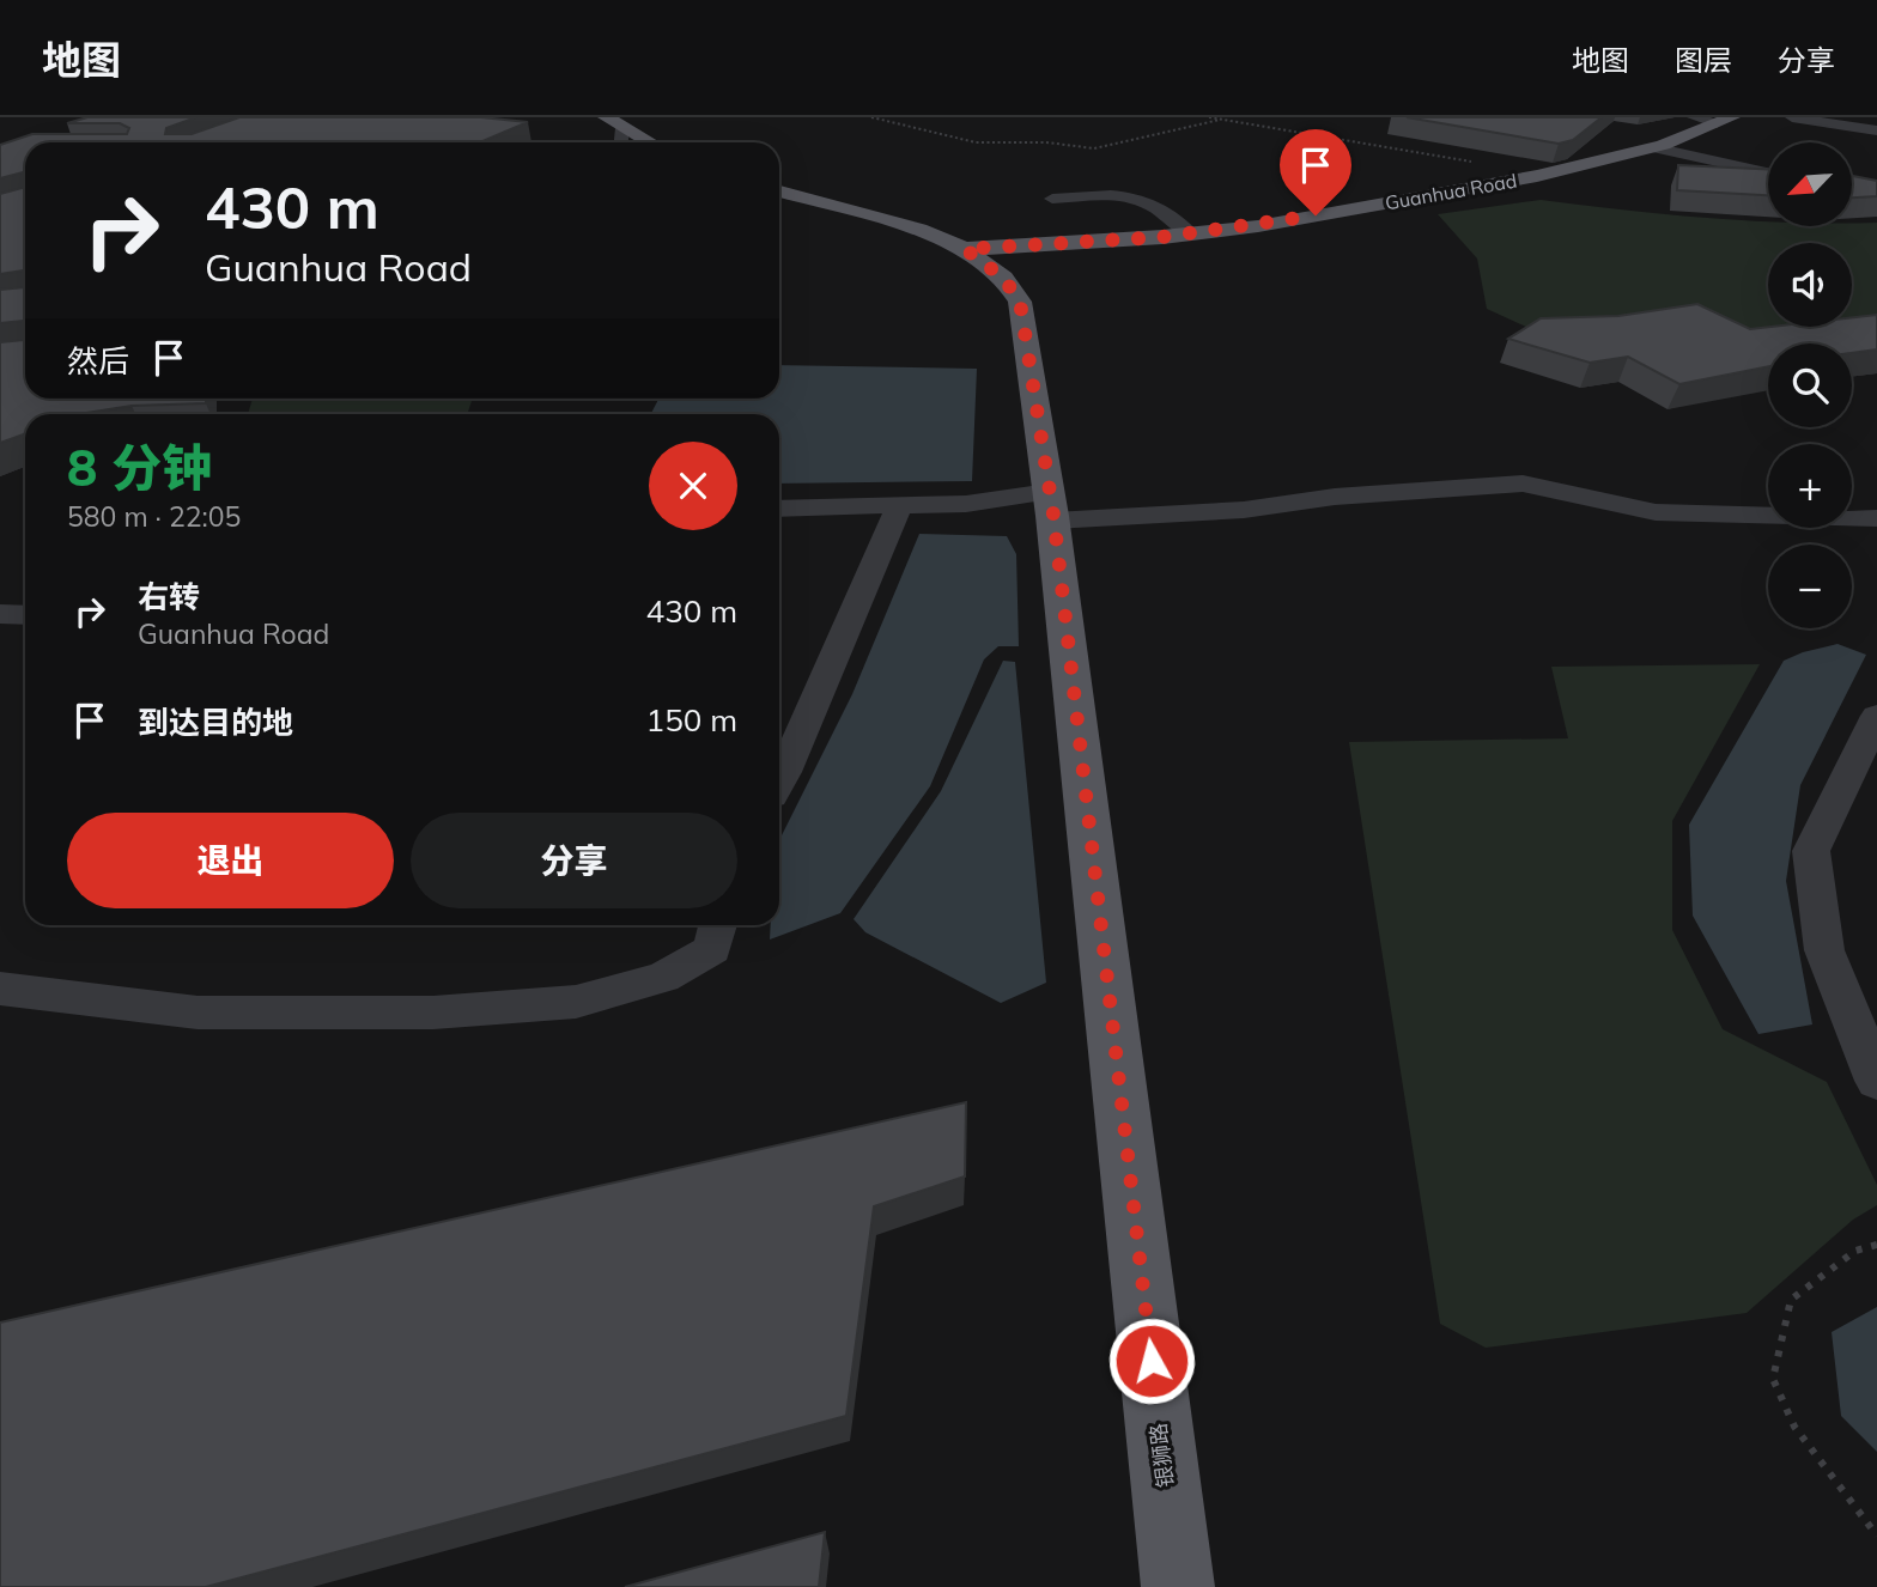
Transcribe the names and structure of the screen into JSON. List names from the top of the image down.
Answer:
{
  "streets": {
    "main road": ["Guanhua Road", "银狮路"]
  },
  "crossings": [
    ["Guanhua Road", "银狮路"]
  ],
  "north": "bottom left",
  "page": {
    "header": "地图",
    "nav": ["地图", "图层", "分享"],
    "map_buttons": ["+", "−"],
    "turn": ["430 m", "Guanhua Road"],
    "then": "然后",
    "heading": ["8 分钟", "580 m · 22:05"],
    "list": [
      {
        "name": "右转",
        "note": "Guanhua Road",
        "value": "430 m"
      },
      {
        "name": "到达目的地",
        "value": "150 m"
      }
    ],
    "buttons": ["退出", "分享"]
  }
}
